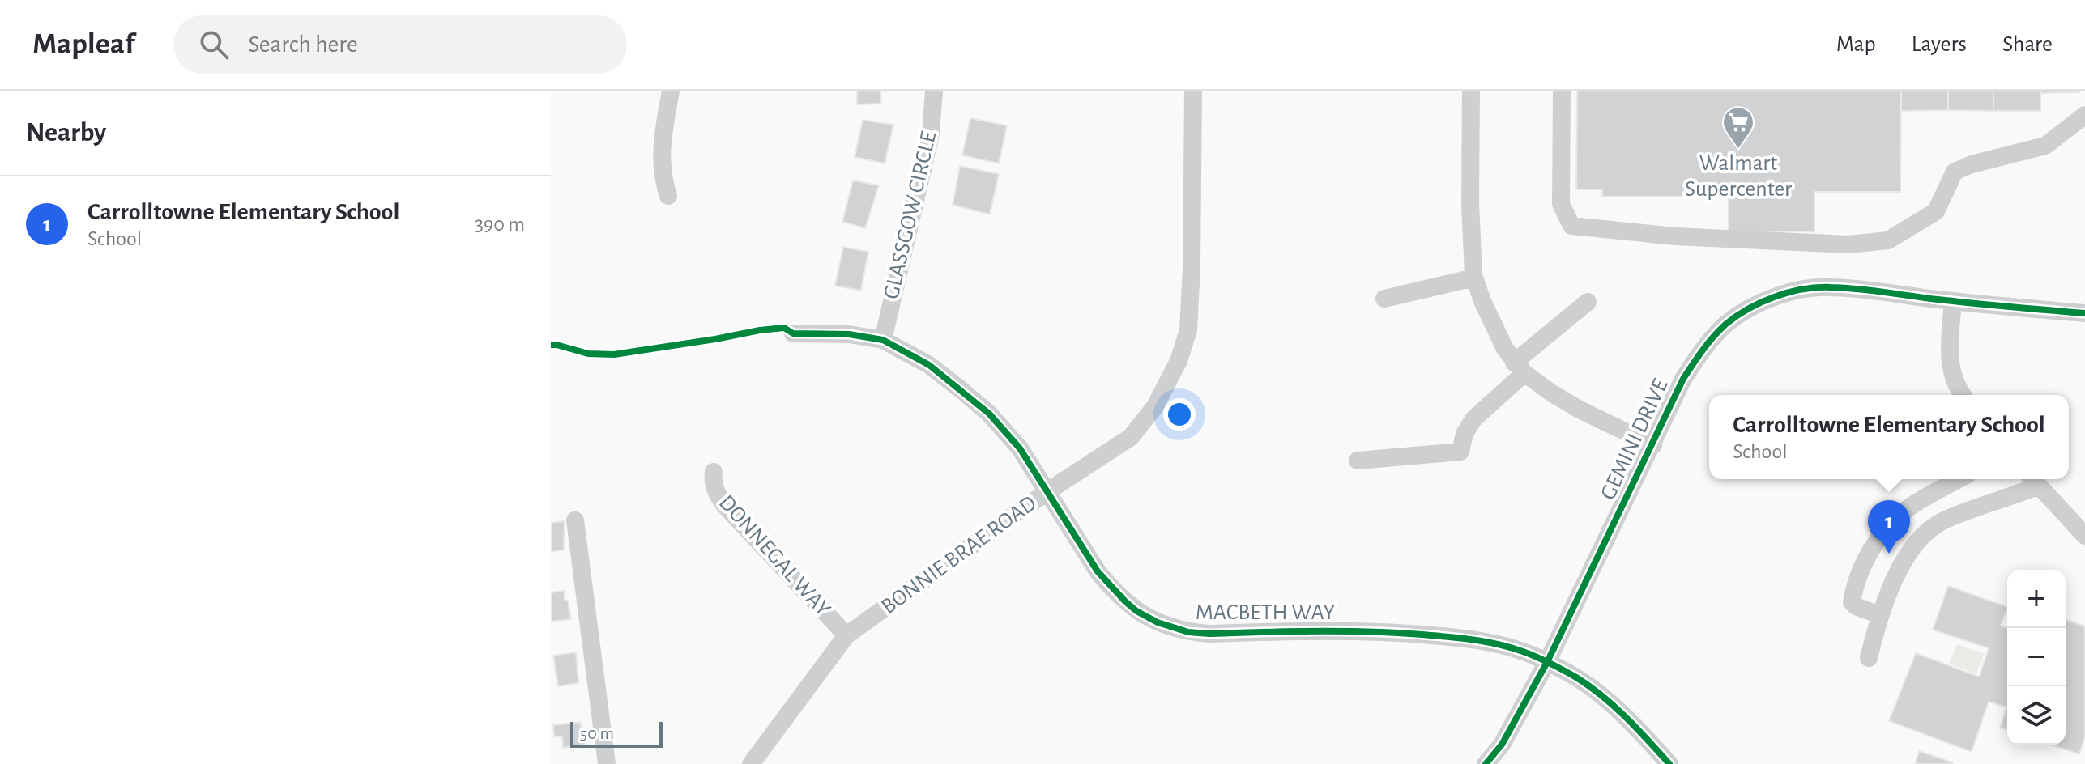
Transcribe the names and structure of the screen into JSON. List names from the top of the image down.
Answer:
{
  "streets": {
    "street": [
      "GLASSGOW CIRCLE",
      "GEMINI DRIVE",
      "BONNIE BRAE ROAD",
      "DONNEGAL WAY",
      "MACBETH WAY"
    ]
  },
  "crossings": [
    ["GLASSGOW CIRCLE", "MACBETH WAY"],
    ["GEMINI DRIVE", "MACBETH WAY"],
    ["BONNIE BRAE ROAD", "DONNEGAL WAY"],
    ["BONNIE BRAE ROAD", "MACBETH WAY"]
  ],
  "places": {
    "supermarket": ["Walmart Supercenter"]
  },
  "scale_bar": "50 m",
  "page": {
    "header": "Mapleaf",
    "search": "Search here",
    "nav": ["Map", "Layers", "Share"],
    "heading": "Nearby",
    "list": [
      {
        "mark": "1",
        "name": "Carrolltowne Elementary School",
        "note": "School",
        "value": "390 m"
      }
    ],
    "popup": ["Carrolltowne Elementary School", "School"],
    "pins": "1",
    "map_buttons": ["+", "−"],
    "scale": "50 m"
  }
}
